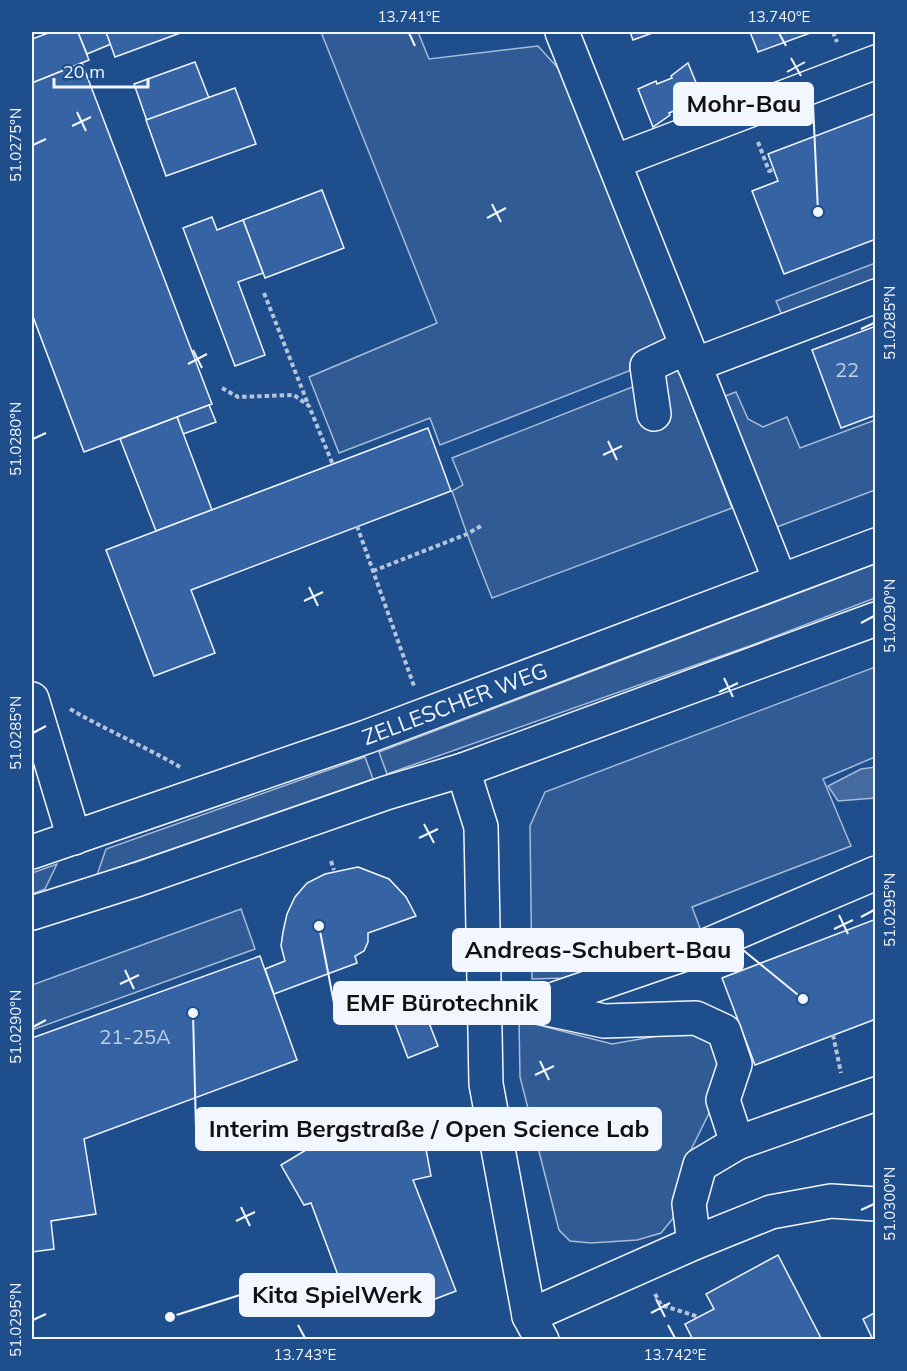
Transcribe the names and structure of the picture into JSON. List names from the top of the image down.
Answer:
{
  "streets": {
    "main road": ["ZELLESCHER WEG"]
  },
  "places": [
    "Mohr-Bau",
    "EMF Bürotechnik",
    "Andreas-Schubert-Bau",
    "Interim Bergstraße / Open Science Lab",
    "Kita SpielWerk"
  ],
  "house_numbers": ["22", "21-25A"],
  "scale_bar": "20 m",
  "coordinates": [
    "13.741°E",
    "13.740°E",
    "51.0275°N",
    "51.0285°N",
    "51.0280°N",
    "51.0290°N",
    "51.0295°N",
    "51.0300°N",
    "13.743°E",
    "13.742°E"
  ]
}
